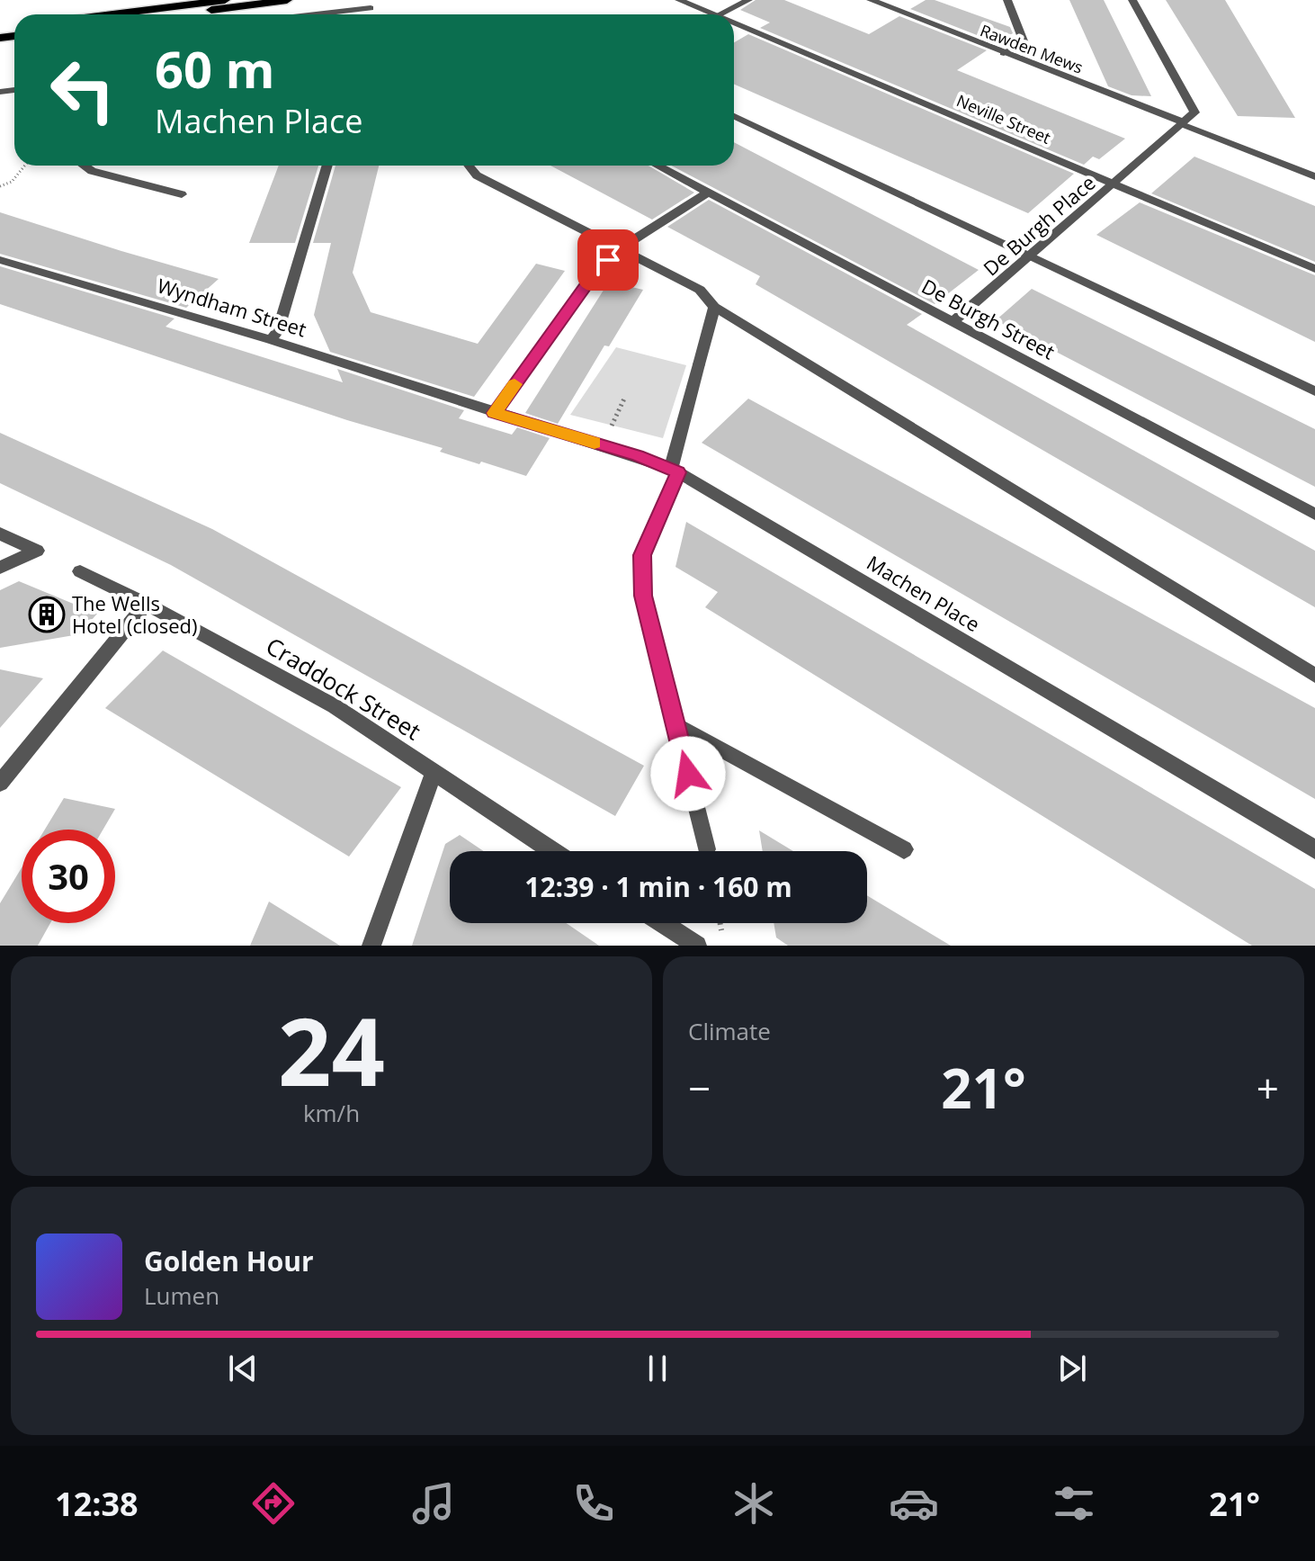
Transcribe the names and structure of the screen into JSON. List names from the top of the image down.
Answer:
{
  "streets": {
    "street": [
      "Rawden Mews",
      "Neville Street",
      "De Burgh Place",
      "Wyndham Street",
      "De Burgh Street",
      "Machen Place",
      "Craddock Street"
    ]
  },
  "crossings": [
    ["Rawden Mews", "De Burgh Place"],
    ["Neville Street", "De Burgh Place"],
    ["De Burgh Place", "De Burgh Street"],
    ["Wyndham Street", "Machen Place"]
  ],
  "places": {
    "building": ["The Wells Hotel (closed)"]
  },
  "page": {
    "turn": ["60 m", "Machen Place"],
    "limit": "30",
    "trip": "12:39 · 1 min · 160 m",
    "tile": [
      ["24", "km/h"],
      "Climate"
    ],
    "heat": ["−", "21°", "+"],
    "song": ["Golden Hour", "Lumen"],
    "tabs": ["12:38", "21°"]
  }
}
